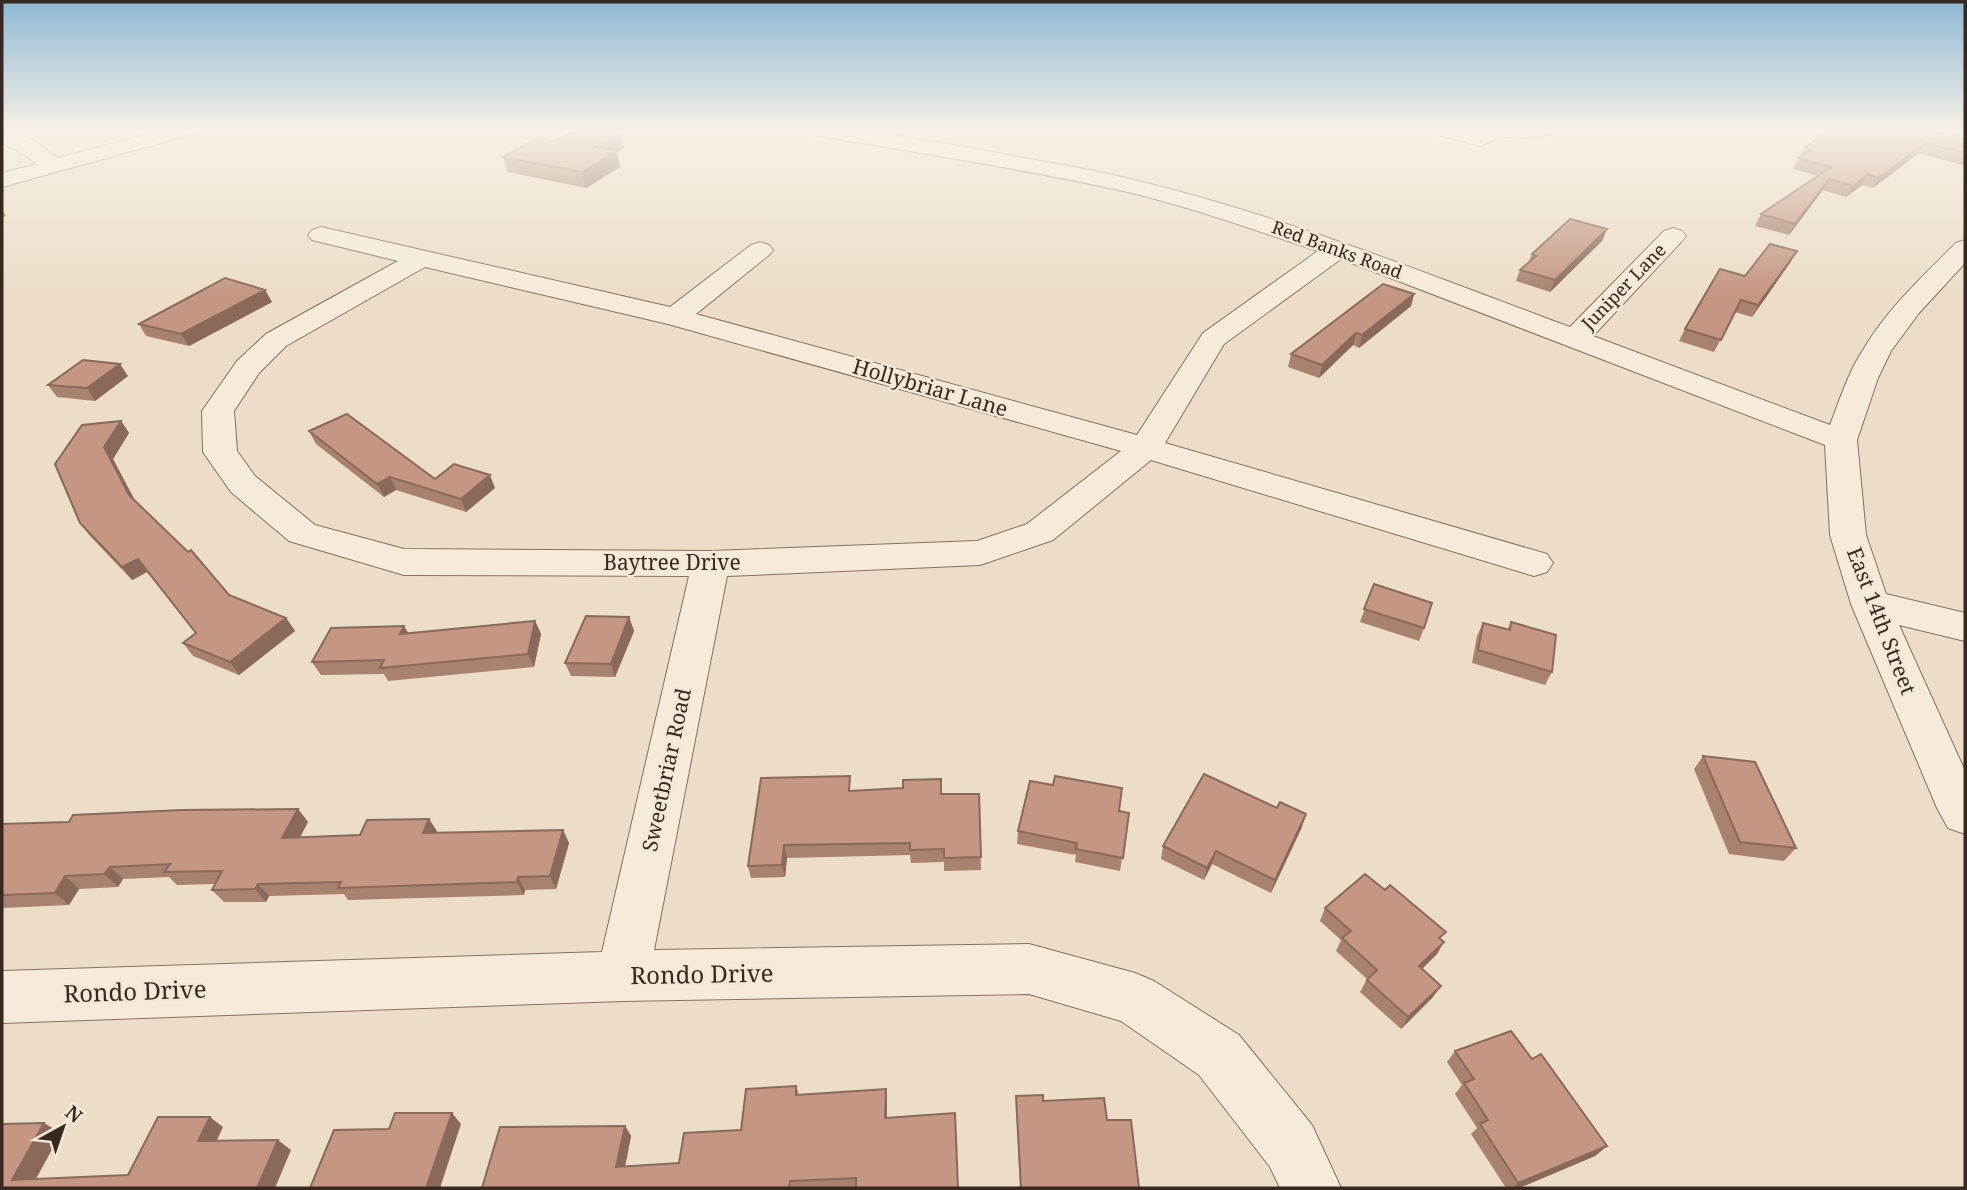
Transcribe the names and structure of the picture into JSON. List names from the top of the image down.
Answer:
{
  "streets": {
    "street": [
      "Red Banks Road",
      "Juniper Lane",
      "Hollybriar Lane",
      "Baytree Drive",
      "East 14th Street",
      "Sweetbriar Road",
      "Rondo Drive"
    ]
  },
  "crossings": [
    ["Red Banks Road", "Juniper Lane"],
    ["Red Banks Road", "Baytree Drive"],
    ["Red Banks Road", "East 14th Street"],
    ["Hollybriar Lane", "Baytree Drive"],
    ["Baytree Drive", "Sweetbriar Road"],
    ["Sweetbriar Road", "Rondo Drive"]
  ],
  "north": "top right"
}
